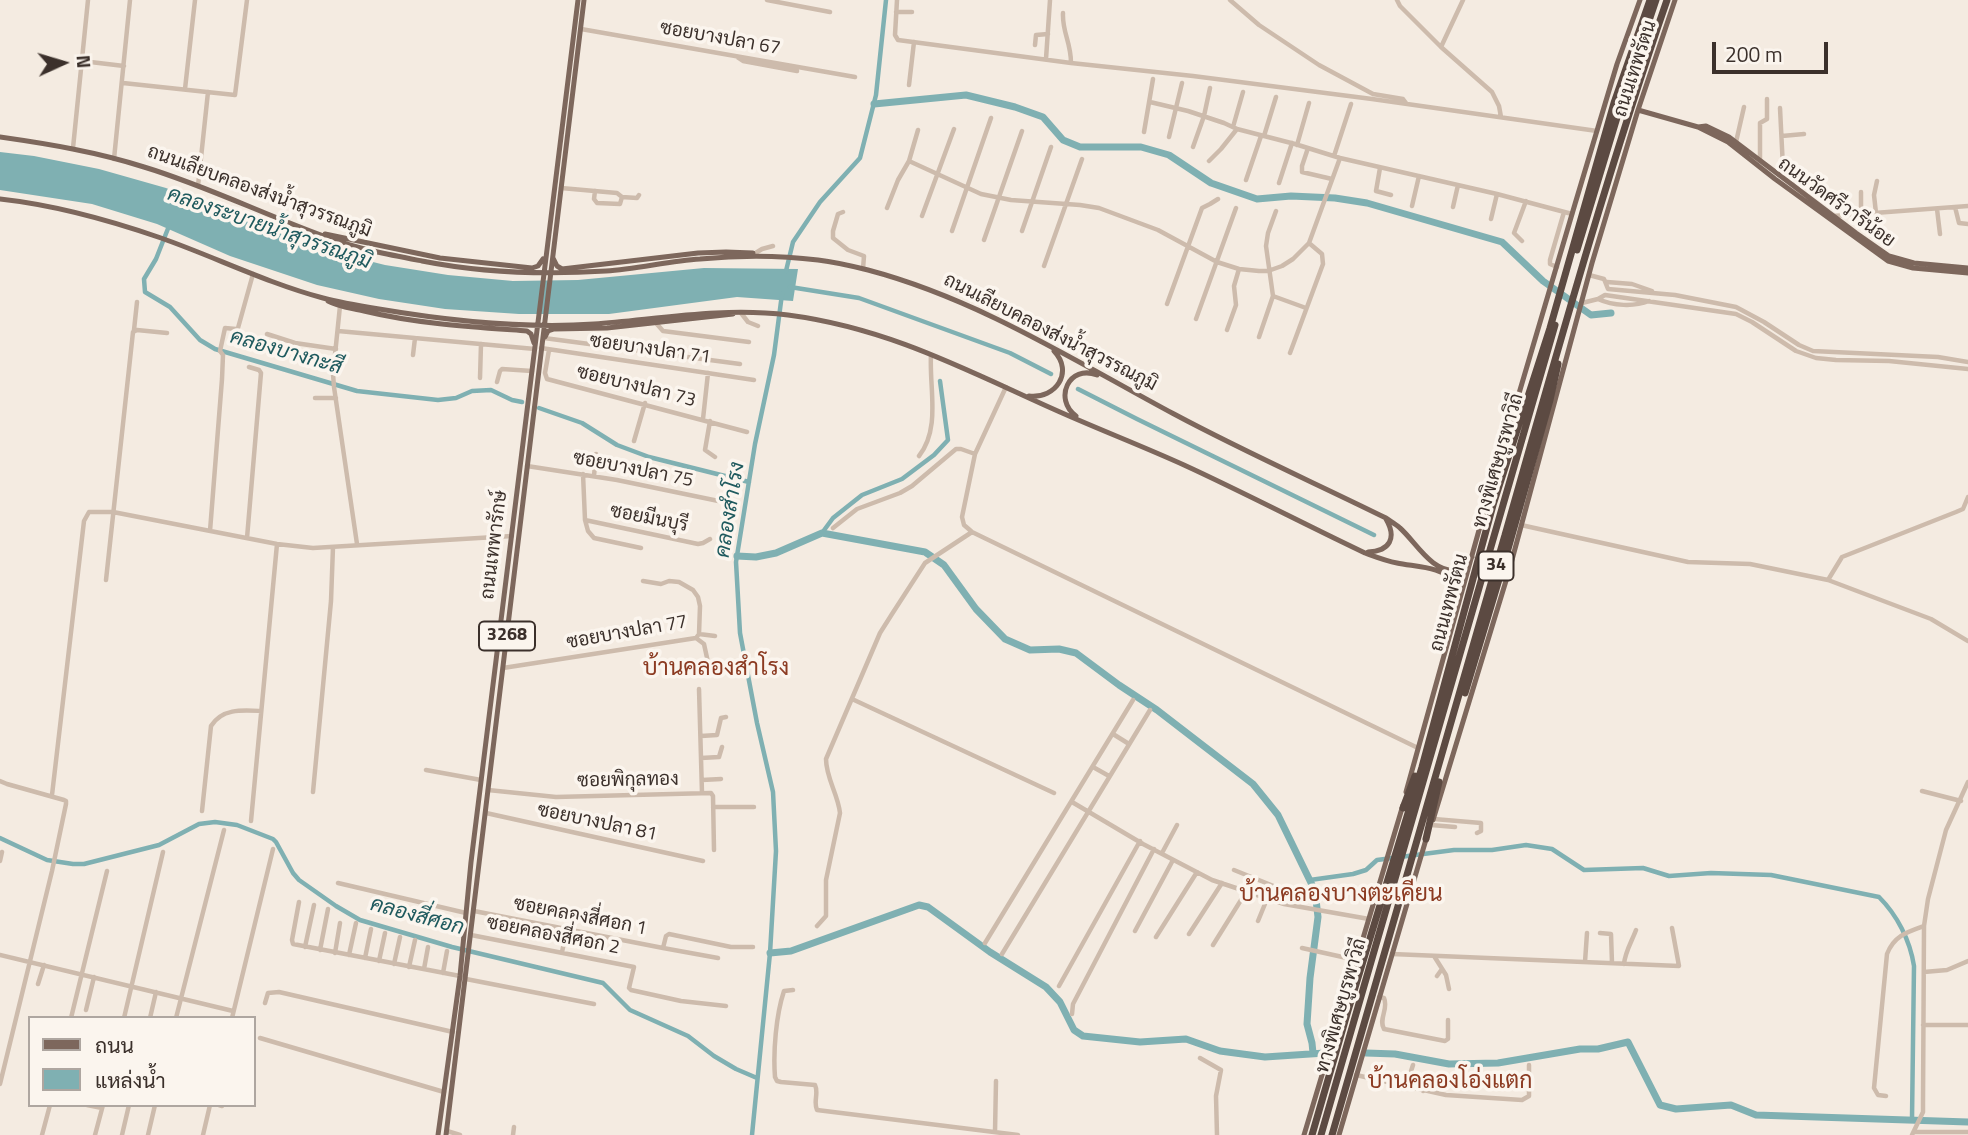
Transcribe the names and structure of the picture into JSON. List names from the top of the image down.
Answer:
{
  "streets": {
    "highway": ["ถนนเทพรัตน", "ทางพิเศษบูรพาวิถี", "34"],
    "main road": [
      "ถนนเลียบคลองส่งน้ำสุวรรณภูมิ",
      "ถนนวัดศรีวารีน้อย",
      "ถนนเทพารักษ์",
      "3268"
    ],
    "street": [
      "ซอยบางปลา 67",
      "ซอยบางปลา 71",
      "ซอยบางปลา 73",
      "ซอยบางปลา 75",
      "ซอยมีนบุรี",
      "ซอยบางปลา 77",
      "ซอยพิกุลทอง",
      "ซอยบางปลา 81",
      "ซอยคลองสี่ศอก 1",
      "ซอยคลองสี่ศอก 2"
    ]
  },
  "crossings": [
    ["ซอยบางปลา 67", "ถนนเทพารักษ์"],
    ["ถนนเทพรัตน", "ถนนเลียบคลองส่งน้ำสุวรรณภูมิ"],
    ["ถนนเทพรัตน", "ถนนวัดศรีวารีน้อย"],
    ["ถนนเทพรัตน", "ทางพิเศษบูรพาวิถี"],
    ["ซอยบางปลา 71", "ซอยบางปลา 73"],
    ["ซอยบางปลา 71", "ถนนเทพารักษ์"],
    ["ซอยบางปลา 73", "ถนนเทพารักษ์"],
    ["ซอยบางปลา 75", "ซอยมีนบุรี"],
    ["ซอยบางปลา 75", "ถนนเทพารักษ์"],
    ["ถนนเทพารักษ์", "ซอยบางปลา 77"],
    ["ถนนเทพารักษ์", "ซอยพิกุลทอง"],
    ["ถนนเทพารักษ์", "ซอยบางปลา 81"],
    ["ถนนเทพารักษ์", "ซอยคลองสี่ศอก 1"],
    ["ถนนเทพารักษ์", "ซอยคลองสี่ศอก 2"]
  ],
  "districts": ["บ้านคลองสำโรง", "บ้านคลองบางตะเคียน", "บ้านคลองโอ่งแตก"],
  "water": [
    "คลองระบายน้ำสุวรรณภูมิ",
    "คลองบางกะสี",
    "คลองสำโรง",
    "คลองสี่ศอก"
  ],
  "legend": ["ถนน", "แหล่งน้ำ"],
  "scale_bar": "200 m",
  "north": "right"
}
